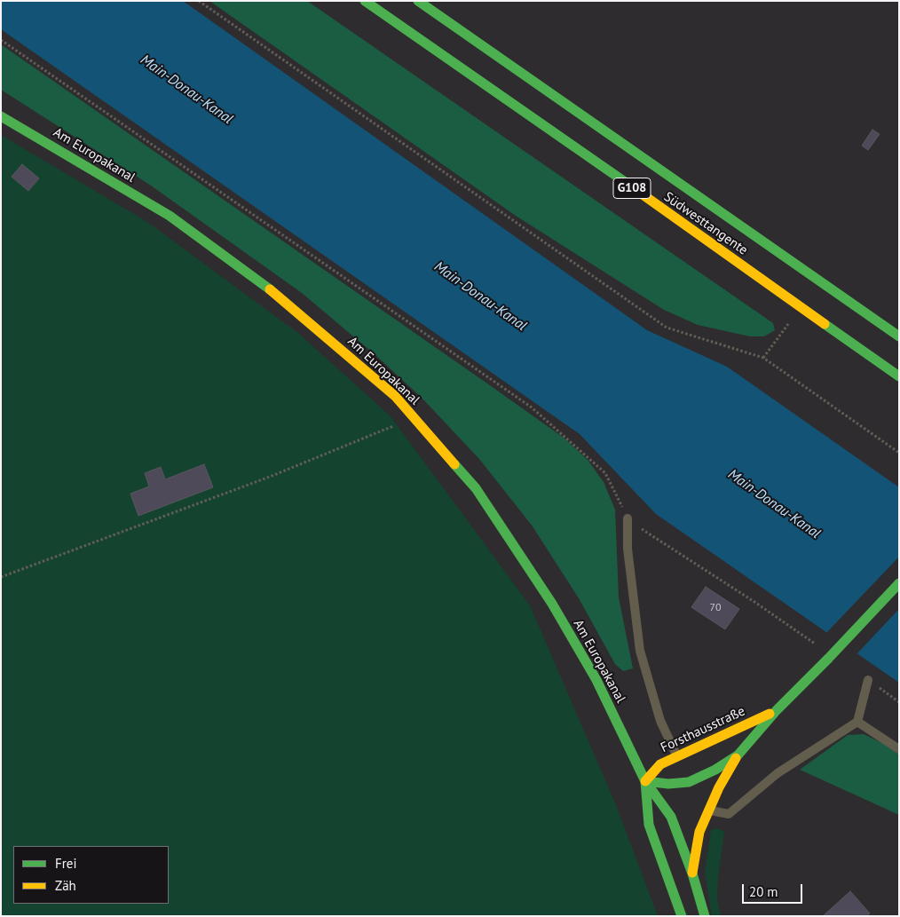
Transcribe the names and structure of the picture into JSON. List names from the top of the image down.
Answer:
{
  "streets": {
    "main road": [
      "Am Europakanal",
      "G108",
      "Südwesttangente",
      "Forsthausstraße"
    ]
  },
  "crossings": [
    ["Am Europakanal", "Forsthausstraße"]
  ],
  "water": ["Main-Donau-Kanal"],
  "house_numbers": ["70"],
  "legend": ["Frei", "Zäh"],
  "scale_bar": "20 m"
}
